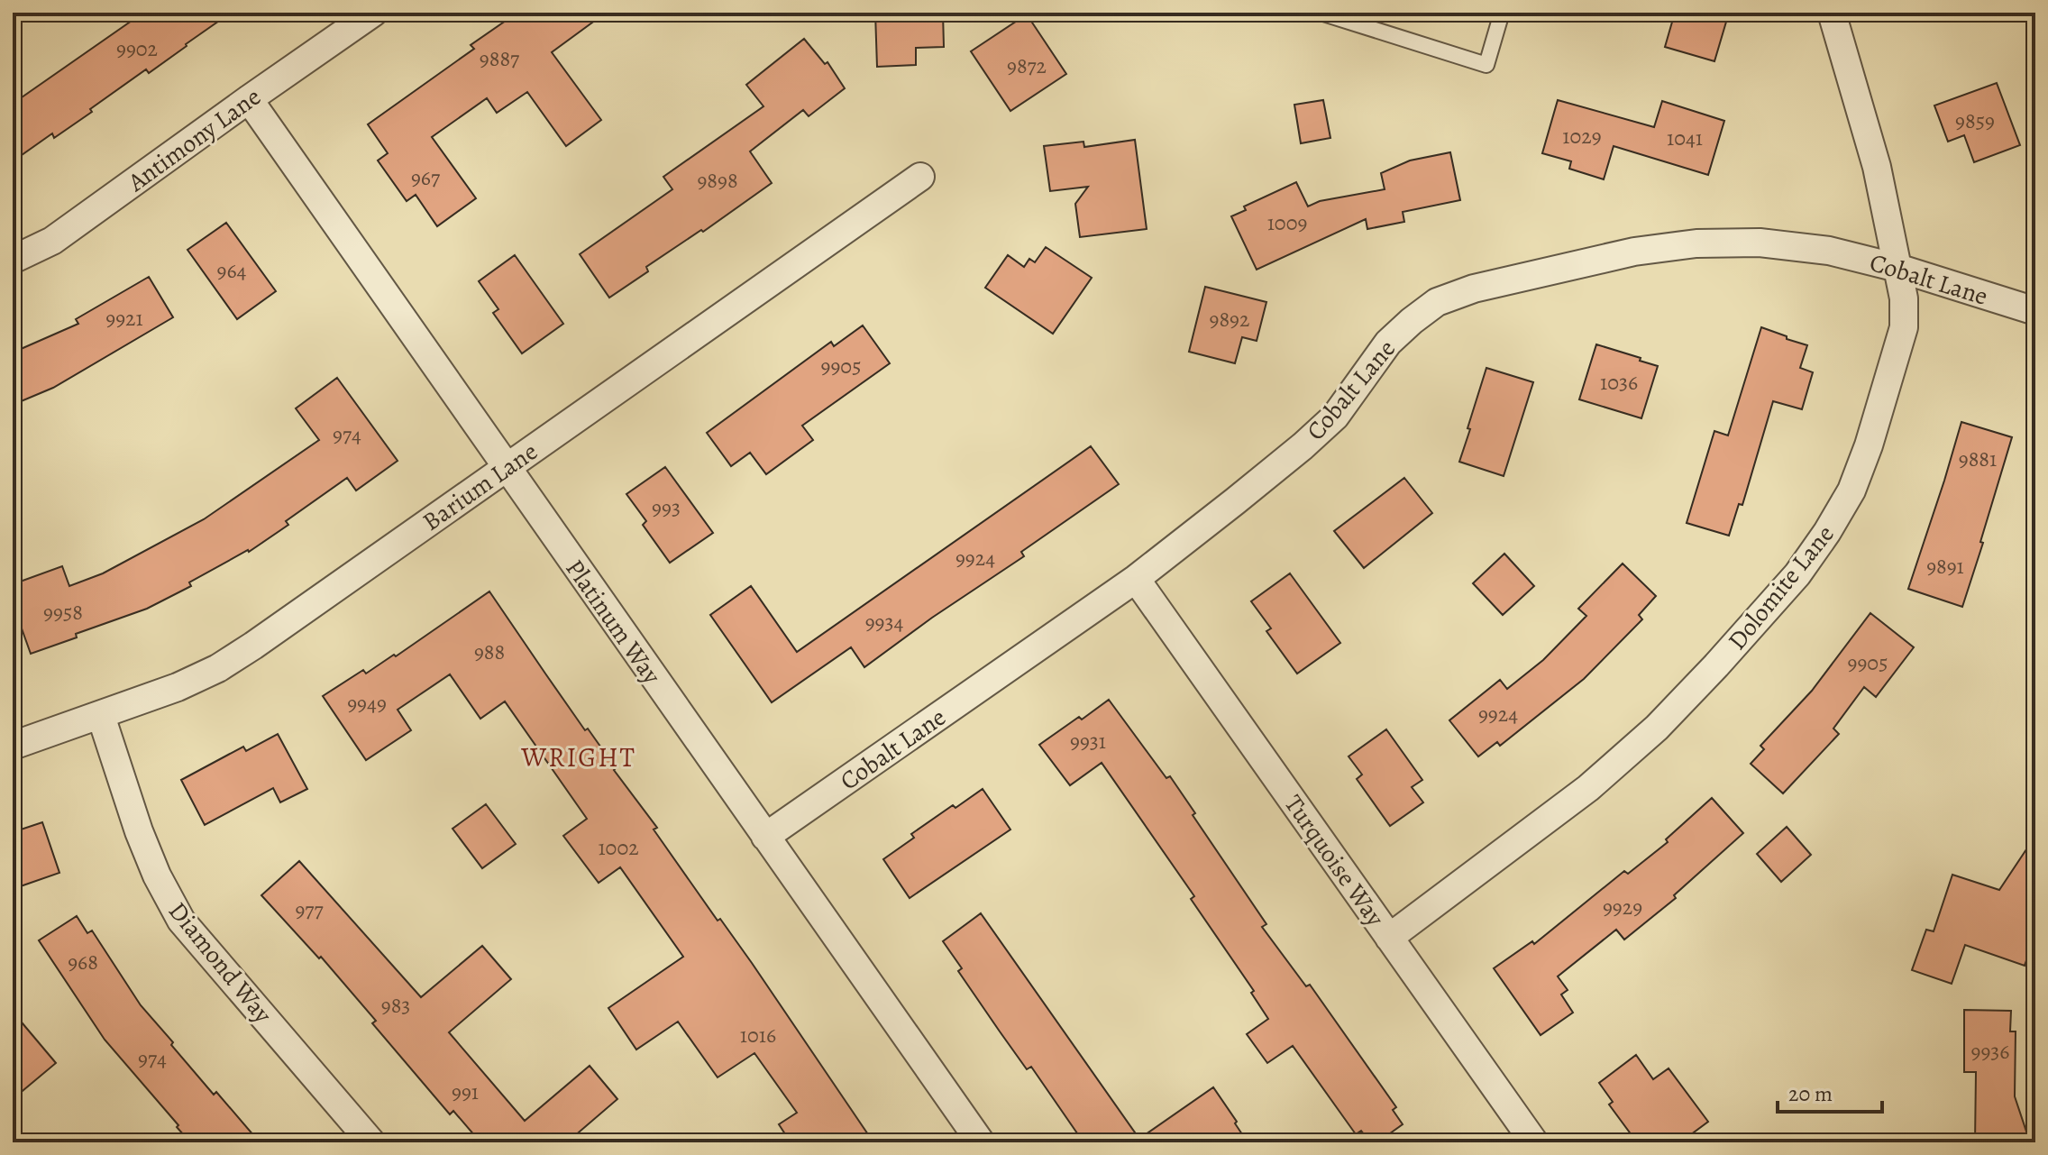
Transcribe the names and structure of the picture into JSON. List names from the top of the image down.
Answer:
{
  "streets": {
    "street": [
      "Antimony Lane",
      "Cobalt Lane",
      "Barium Lane",
      "Dolomite Lane",
      "Platinum Way",
      "Turquoise Way",
      "Diamond Way"
    ]
  },
  "crossings": [
    ["Antimony Lane", "Platinum Way"],
    ["Cobalt Lane", "Dolomite Lane"],
    ["Cobalt Lane", "Platinum Way"],
    ["Cobalt Lane", "Turquoise Way"],
    ["Barium Lane", "Platinum Way"],
    ["Barium Lane", "Diamond Way"],
    ["Dolomite Lane", "Turquoise Way"]
  ],
  "districts": ["WRIGHT"],
  "house_numbers": [
    "9902",
    "9887",
    "9872",
    "9859",
    "1029",
    "1041",
    "967",
    "9898",
    "1009",
    "964",
    "9921",
    "9892",
    "9905",
    "1036",
    "974",
    "9881",
    "993",
    "9924",
    "9891",
    "9958",
    "9934",
    "988",
    "9905",
    "9949",
    "9924",
    "9931",
    "1002",
    "9929",
    "977",
    "968",
    "983",
    "1016",
    "9936",
    "974",
    "991"
  ],
  "scale_bar": "20 m"
}
